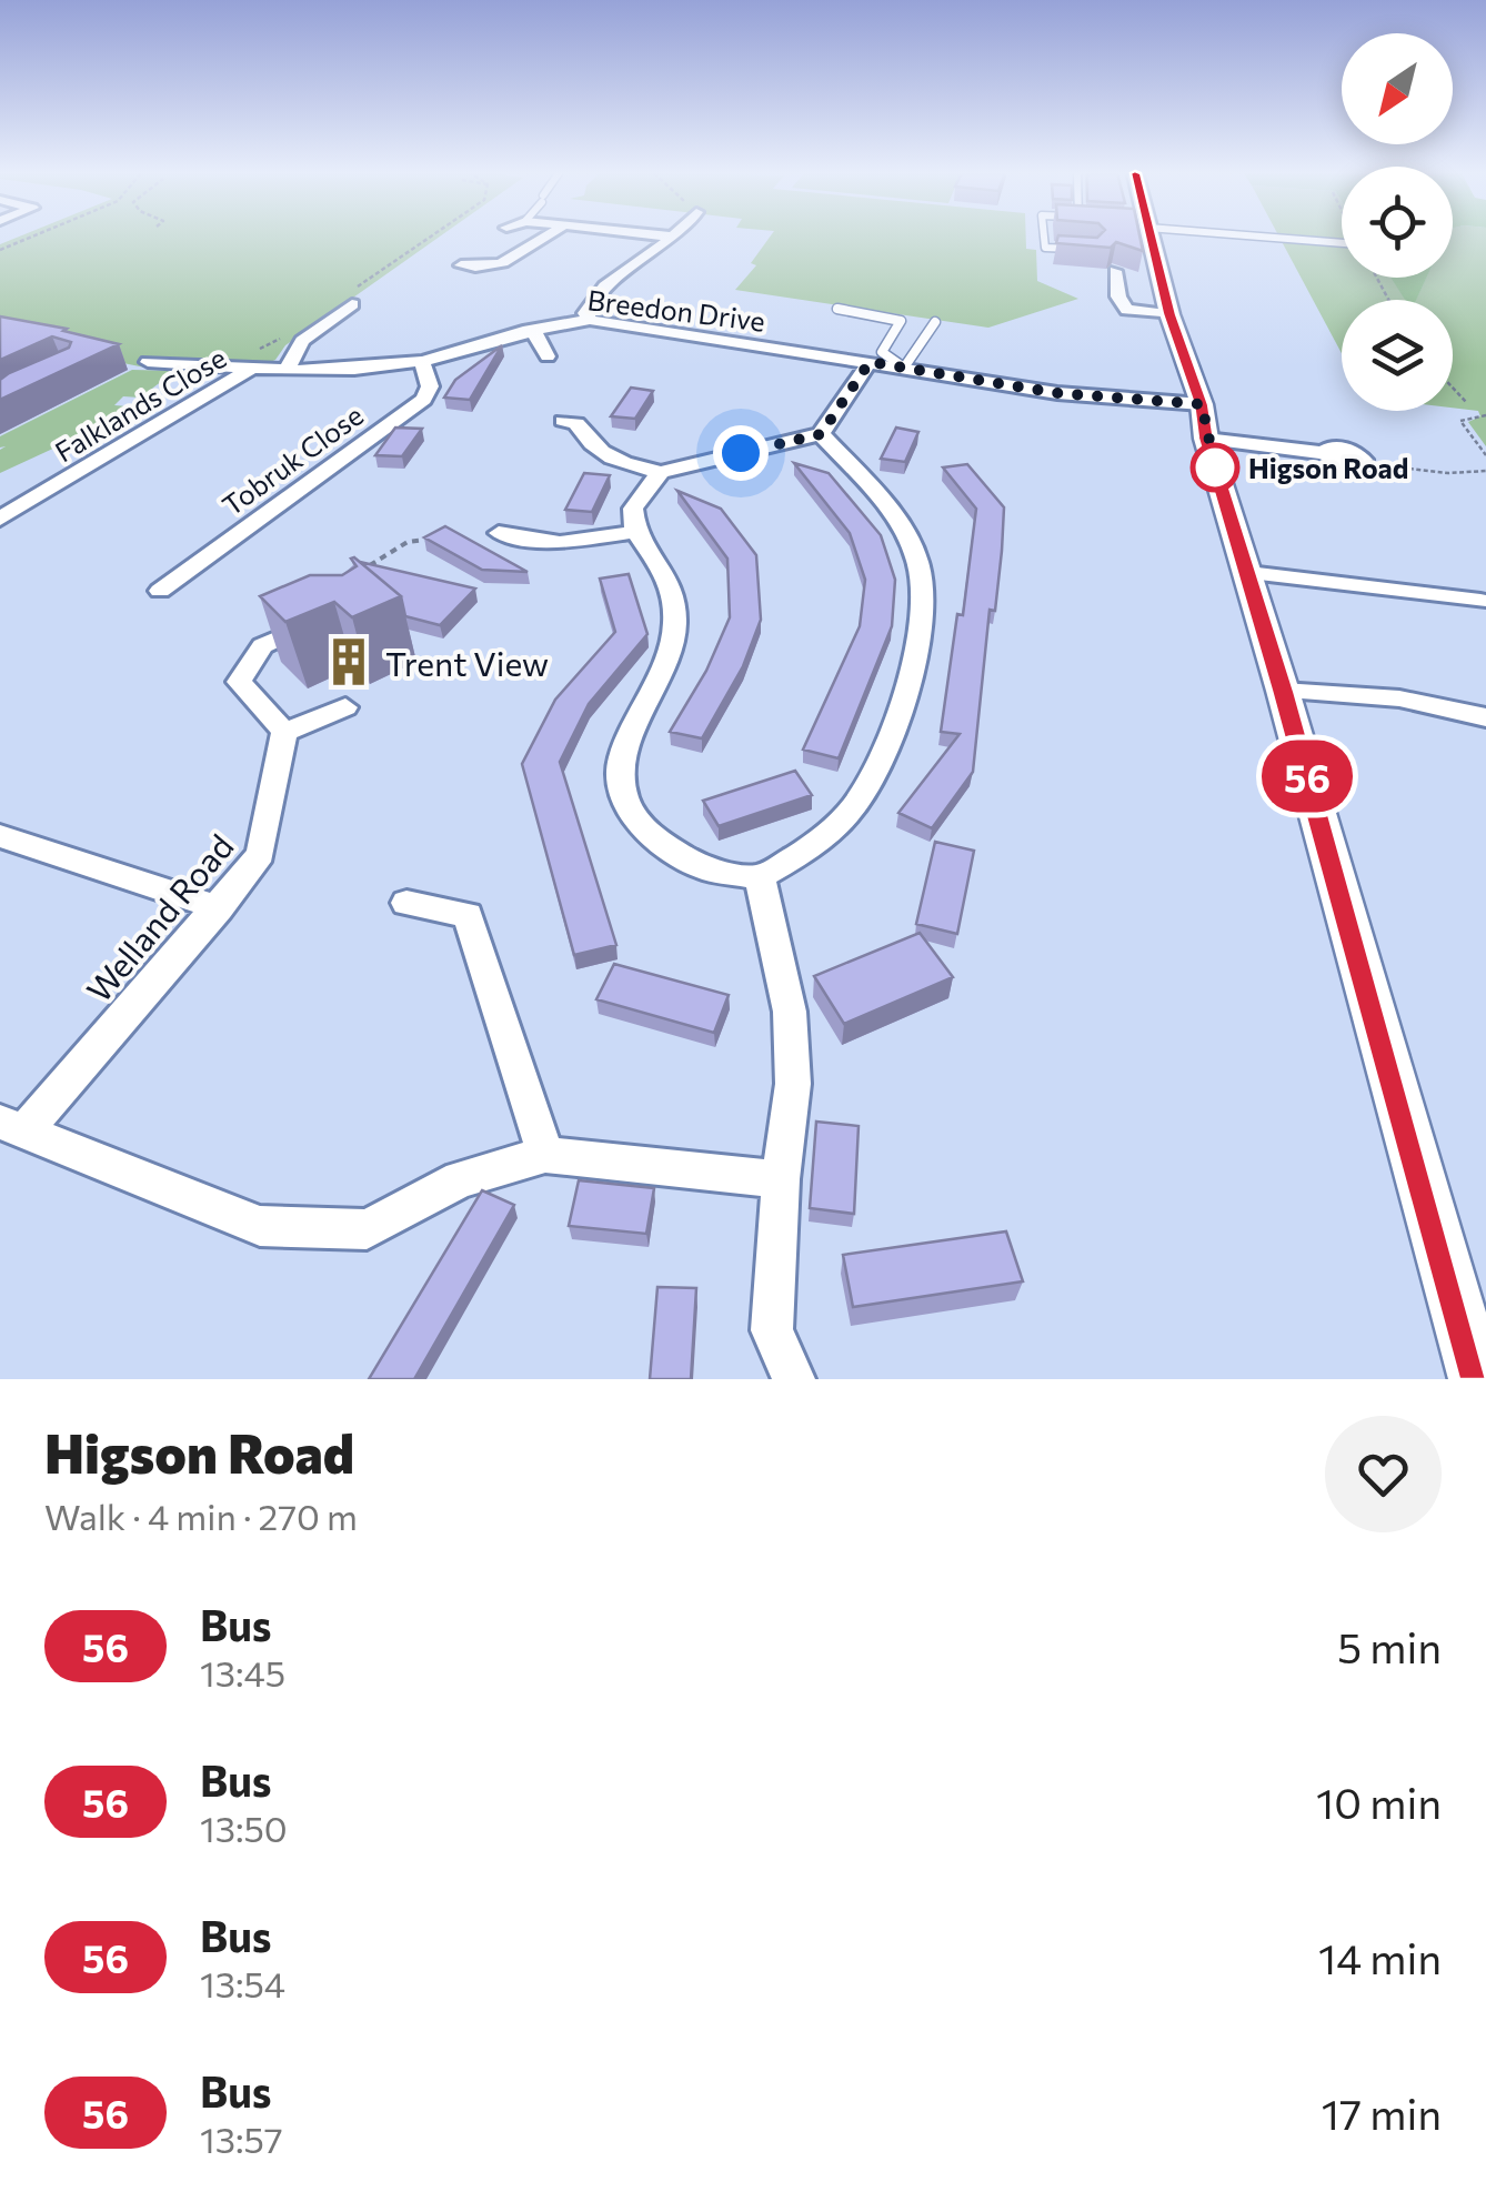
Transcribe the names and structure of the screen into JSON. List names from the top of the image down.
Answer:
{
  "streets": {
    "street": [
      "Breedon Drive",
      "Falklands Close",
      "Tobruk Close",
      "Welland Road"
    ]
  },
  "crossings": [
    ["Breedon Drive", "Falklands Close"],
    ["Breedon Drive", "Tobruk Close"]
  ],
  "places": {
    "other": ["Higson Road"],
    "building": ["Trent View"]
  },
  "lines": ["bus line 56"],
  "north": "bottom left",
  "page": {
    "on_map": "56",
    "heading": ["Higson Road", "Walk · 4 min · 270 m"],
    "list": [
      {
        "mark": "56",
        "name": "Bus",
        "note": "13:45",
        "value": "5 min"
      },
      {
        "mark": "56",
        "name": "Bus",
        "note": "13:50",
        "value": "10 min"
      },
      {
        "mark": "56",
        "name": "Bus",
        "note": "13:54",
        "value": "14 min"
      },
      {
        "mark": "56",
        "name": "Bus",
        "note": "13:57",
        "value": "17 min"
      }
    ]
  }
}
